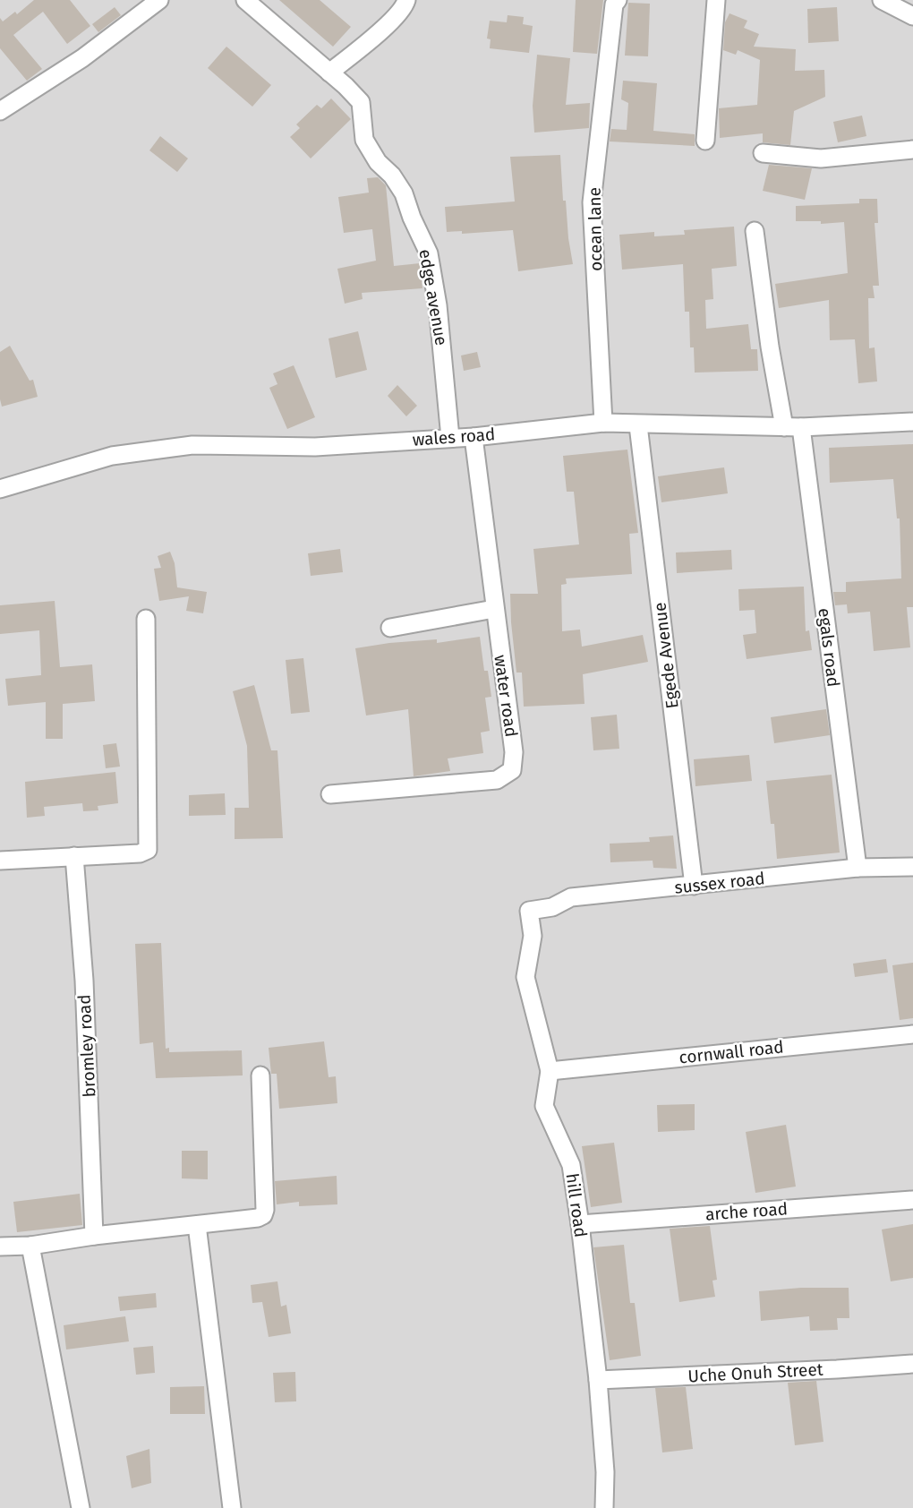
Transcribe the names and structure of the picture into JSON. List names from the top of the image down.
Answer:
{
  "streets": {
    "street": [
      "ocean lane",
      "edge avenue",
      "wales road",
      "egals road",
      "Egede Avenue",
      "water road",
      "sussex road",
      "bromley road",
      "cornwall road",
      "hill road",
      "arche road",
      "Uche Onuh Street"
    ]
  },
  "crossings": [
    ["ocean lane", "wales road"],
    ["edge avenue", "wales road"],
    ["wales road", "egals road"],
    ["wales road", "Egede Avenue"],
    ["wales road", "water road"],
    ["egals road", "sussex road"],
    ["Egede Avenue", "sussex road"],
    ["sussex road", "hill road"],
    ["cornwall road", "hill road"],
    ["hill road", "arche road"],
    ["hill road", "Uche Onuh Street"]
  ]
}
